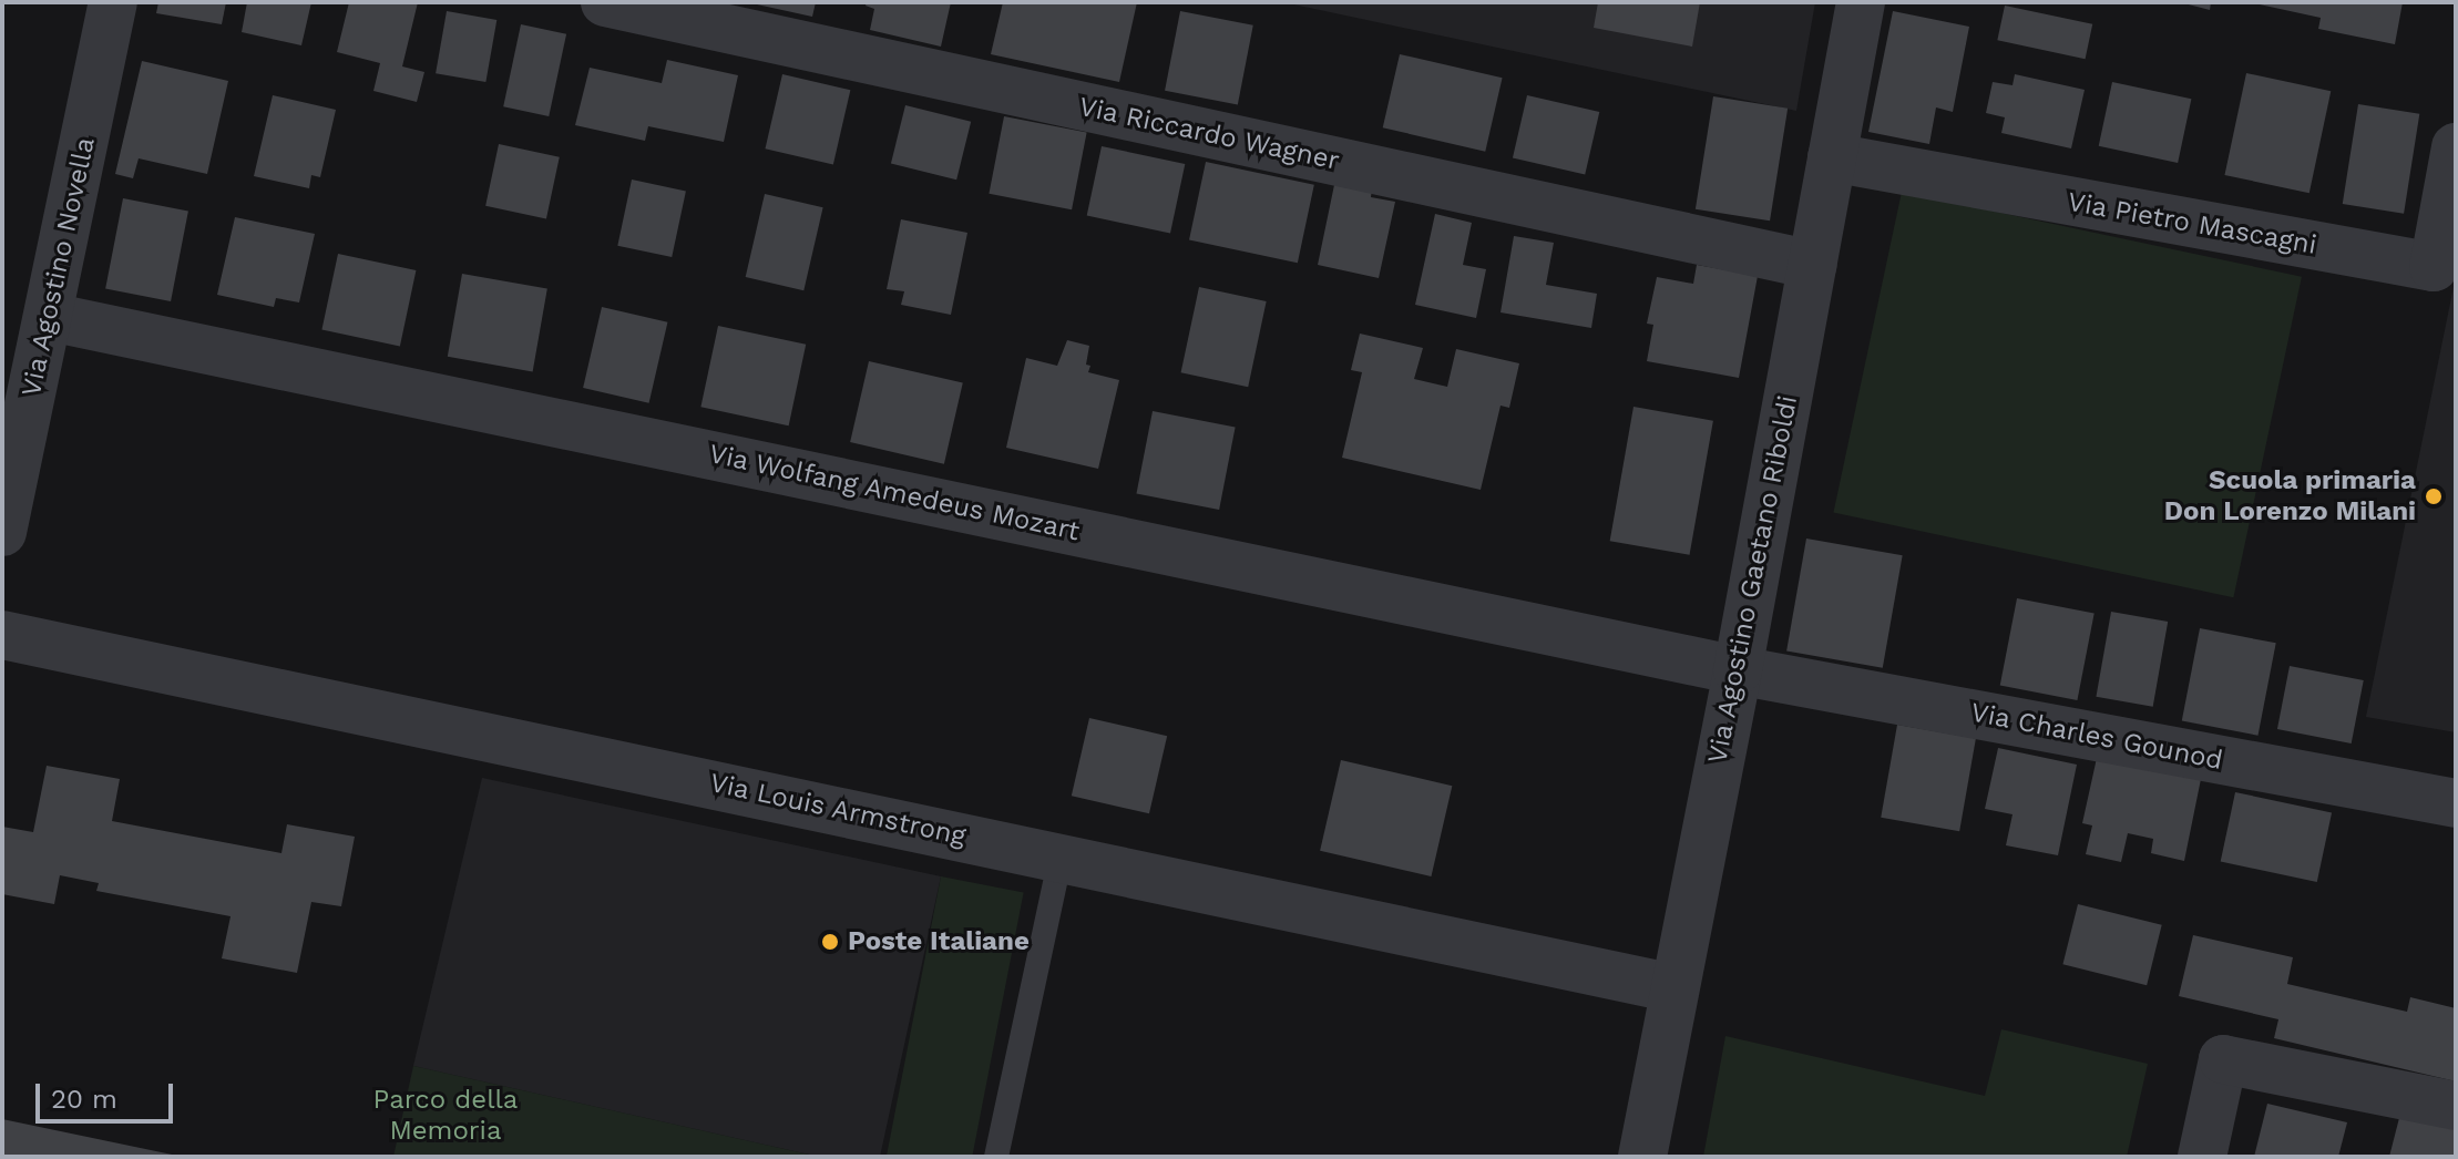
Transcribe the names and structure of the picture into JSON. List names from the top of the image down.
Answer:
{
  "streets": {
    "street": [
      "Via Riccardo Wagner",
      "Via Pietro Mascagni",
      "Via Agostino Novella",
      "Via Wolfang Amedeus Mozart",
      "Via Agostino Gaetano Riboldi",
      "Via Charles Gounod",
      "Via Louis Armstrong"
    ]
  },
  "crossings": [
    ["Via Riccardo Wagner", "Via Agostino Gaetano Riboldi"],
    ["Via Pietro Mascagni", "Via Agostino Gaetano Riboldi"],
    ["Via Agostino Novella", "Via Wolfang Amedeus Mozart"],
    ["Via Wolfang Amedeus Mozart", "Via Agostino Gaetano Riboldi"],
    ["Via Wolfang Amedeus Mozart", "Via Charles Gounod"],
    ["Via Agostino Gaetano Riboldi", "Via Charles Gounod"],
    ["Via Agostino Gaetano Riboldi", "Via Louis Armstrong"]
  ],
  "parks": ["Parco della Memoria"],
  "places": ["Scuola primaria Don Lorenzo Milani", "Poste Italiane"],
  "scale_bar": "20 m"
}
